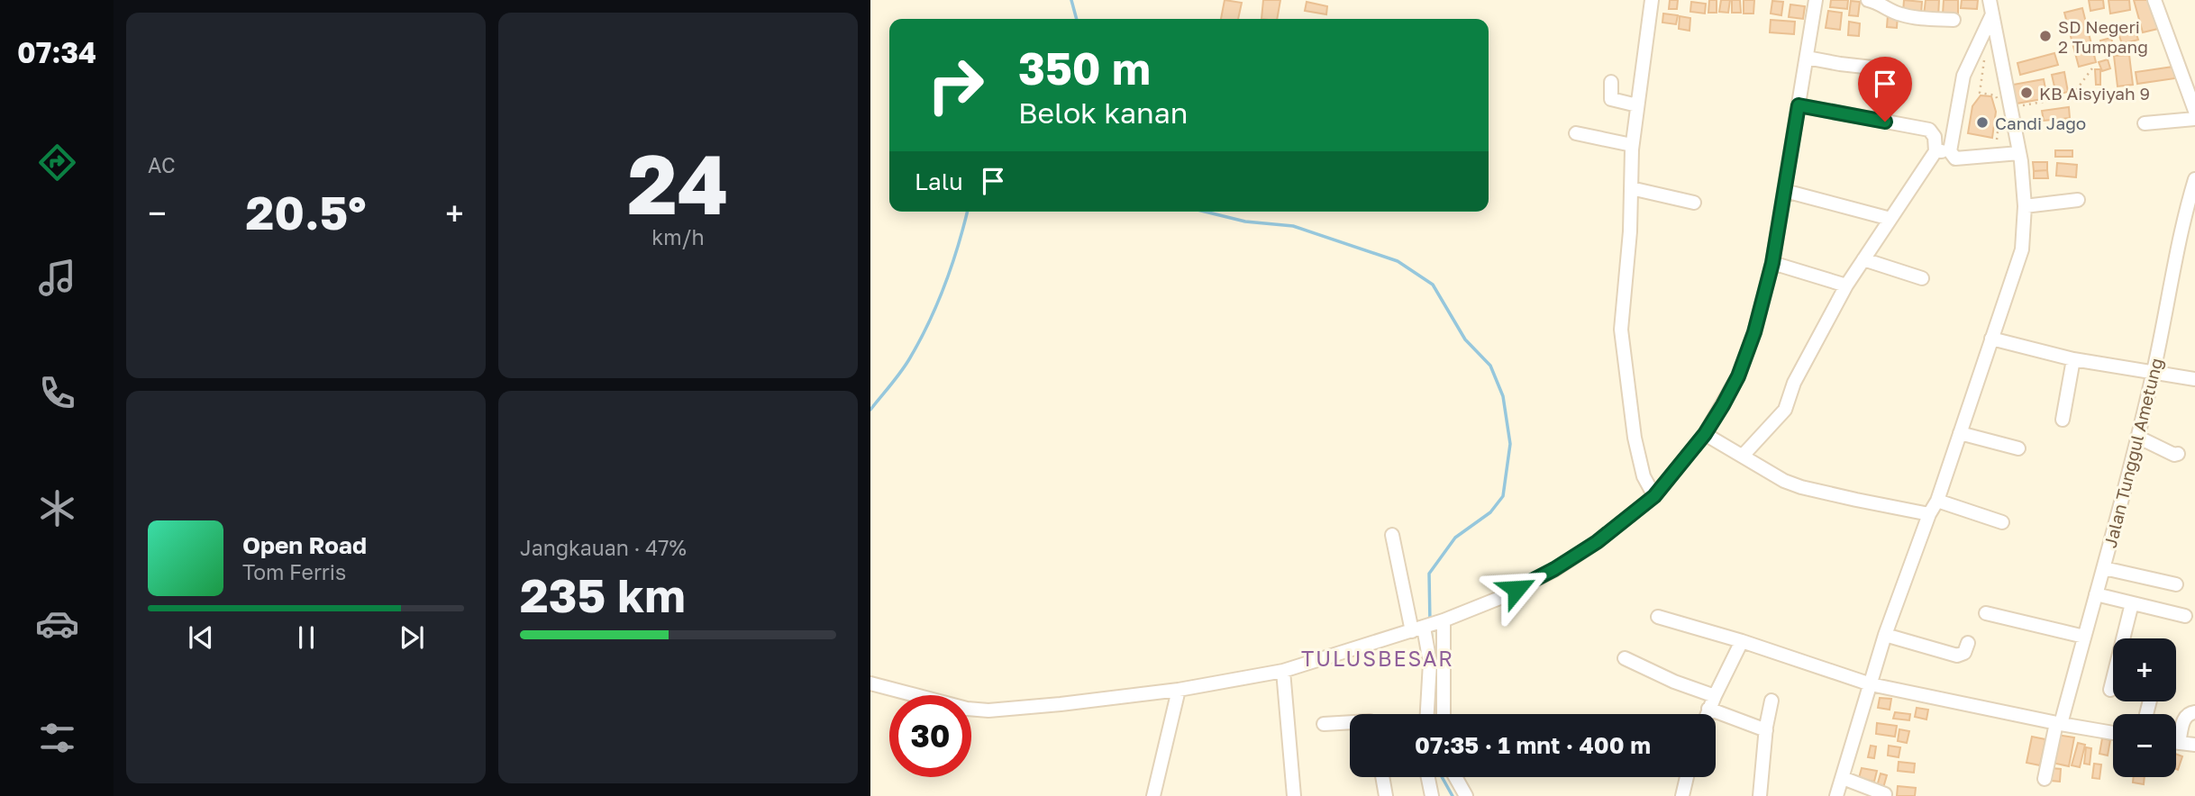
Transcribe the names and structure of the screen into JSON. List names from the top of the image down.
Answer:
{
  "streets": {
    "street": ["Jalan Tunggul Ametung"]
  },
  "districts": ["TULUSBESAR"],
  "places": ["SD Negeri 2 Tumpang", "KB Aisyiyah 9", "Candi Jago"],
  "page": {
    "tabs": "07:34",
    "tile": [
      "AC",
      ["24", "km/h"],
      ["Jangkauan · 47%", "235 km"]
    ],
    "turn": ["350 m", "Belok kanan"],
    "then": "Lalu",
    "heat": ["−", "20.5°", "+"],
    "song": ["Open Road", "Tom Ferris"],
    "map_buttons": ["+", "−"],
    "limit": "30",
    "trip": "07:35 · 1 mnt · 400 m"
  }
}
